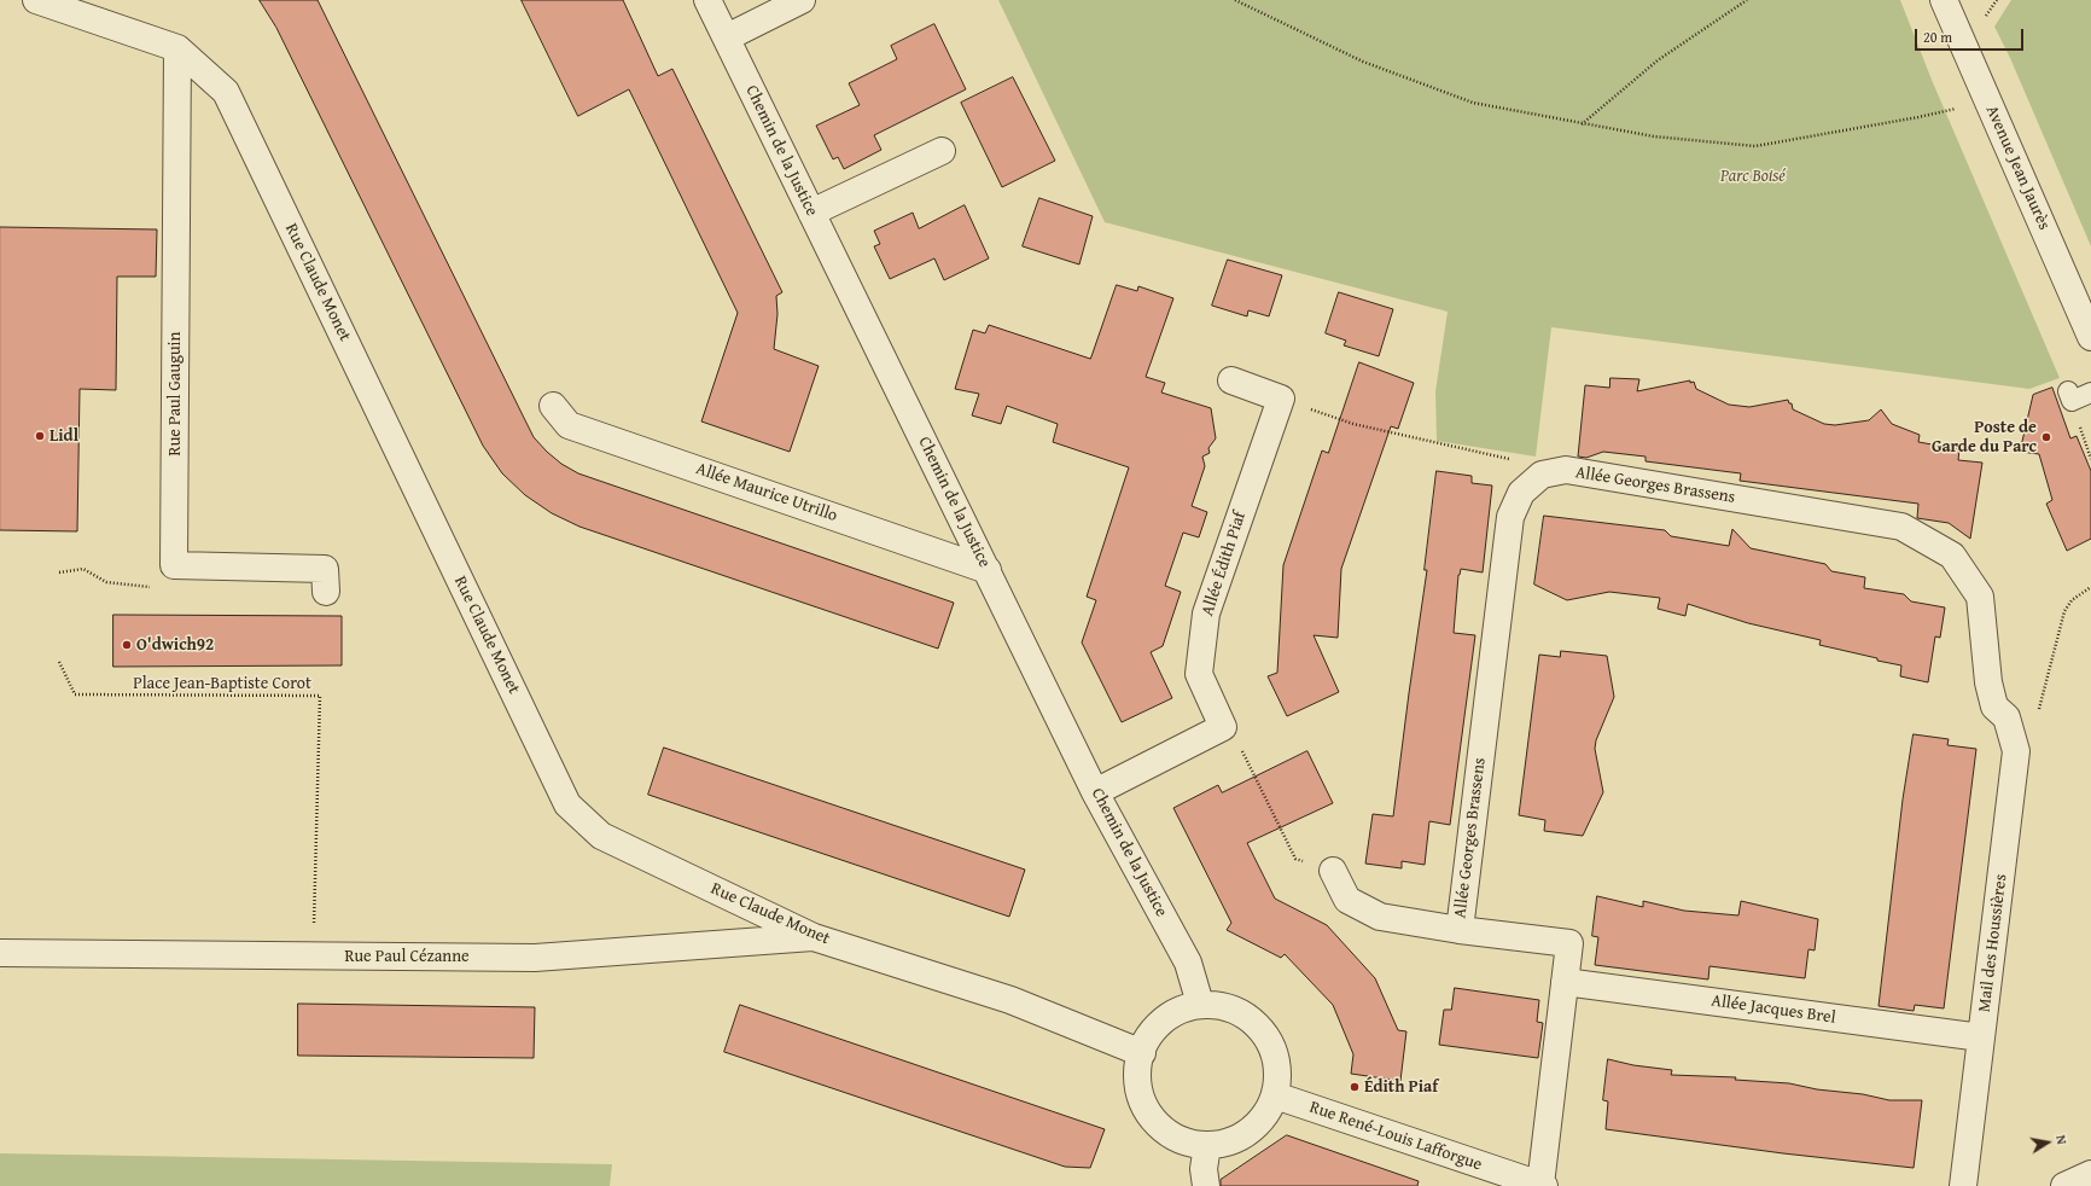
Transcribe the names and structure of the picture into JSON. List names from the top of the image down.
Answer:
{
  "streets": {
    "street": [
      "Chemin de la Justice",
      "Avenue Jean Jaurès",
      "Rue Claude Monet",
      "Rue Paul Gauguin",
      "Allée Georges Brassens",
      "Allée Maurice Utrillo",
      "Allée Édith Piaf",
      "Mail des Houssières",
      "Rue Paul Cézanne",
      "Allée Jacques Brel",
      "Rue René-Louis Lafforgue"
    ],
    "path": ["Place Jean-Baptiste Corot"]
  },
  "crossings": [
    ["Chemin de la Justice", "Rue Claude Monet"],
    ["Chemin de la Justice", "Allée Maurice Utrillo"],
    ["Chemin de la Justice", "Rue René-Louis Lafforgue"],
    ["Rue Claude Monet", "Rue Paul Gauguin"],
    ["Rue Claude Monet", "Rue Paul Cézanne"],
    ["Rue Claude Monet", "Rue René-Louis Lafforgue"],
    ["Allée Georges Brassens", "Mail des Houssières"],
    ["Allée Georges Brassens", "Allée Jacques Brel"],
    ["Allée Georges Brassens", "Rue René-Louis Lafforgue"],
    ["Place Jean-Baptiste Corot", "Rue Paul Cézanne"],
    ["Mail des Houssières", "Allée Jacques Brel"]
  ],
  "parks": ["Parc Boisé"],
  "places": [
    "Lidl",
    "Poste de Garde du Parc",
    "O'dwich92",
    "Édith Piaf"
  ],
  "scale_bar": "20 m",
  "north": "right"
}
